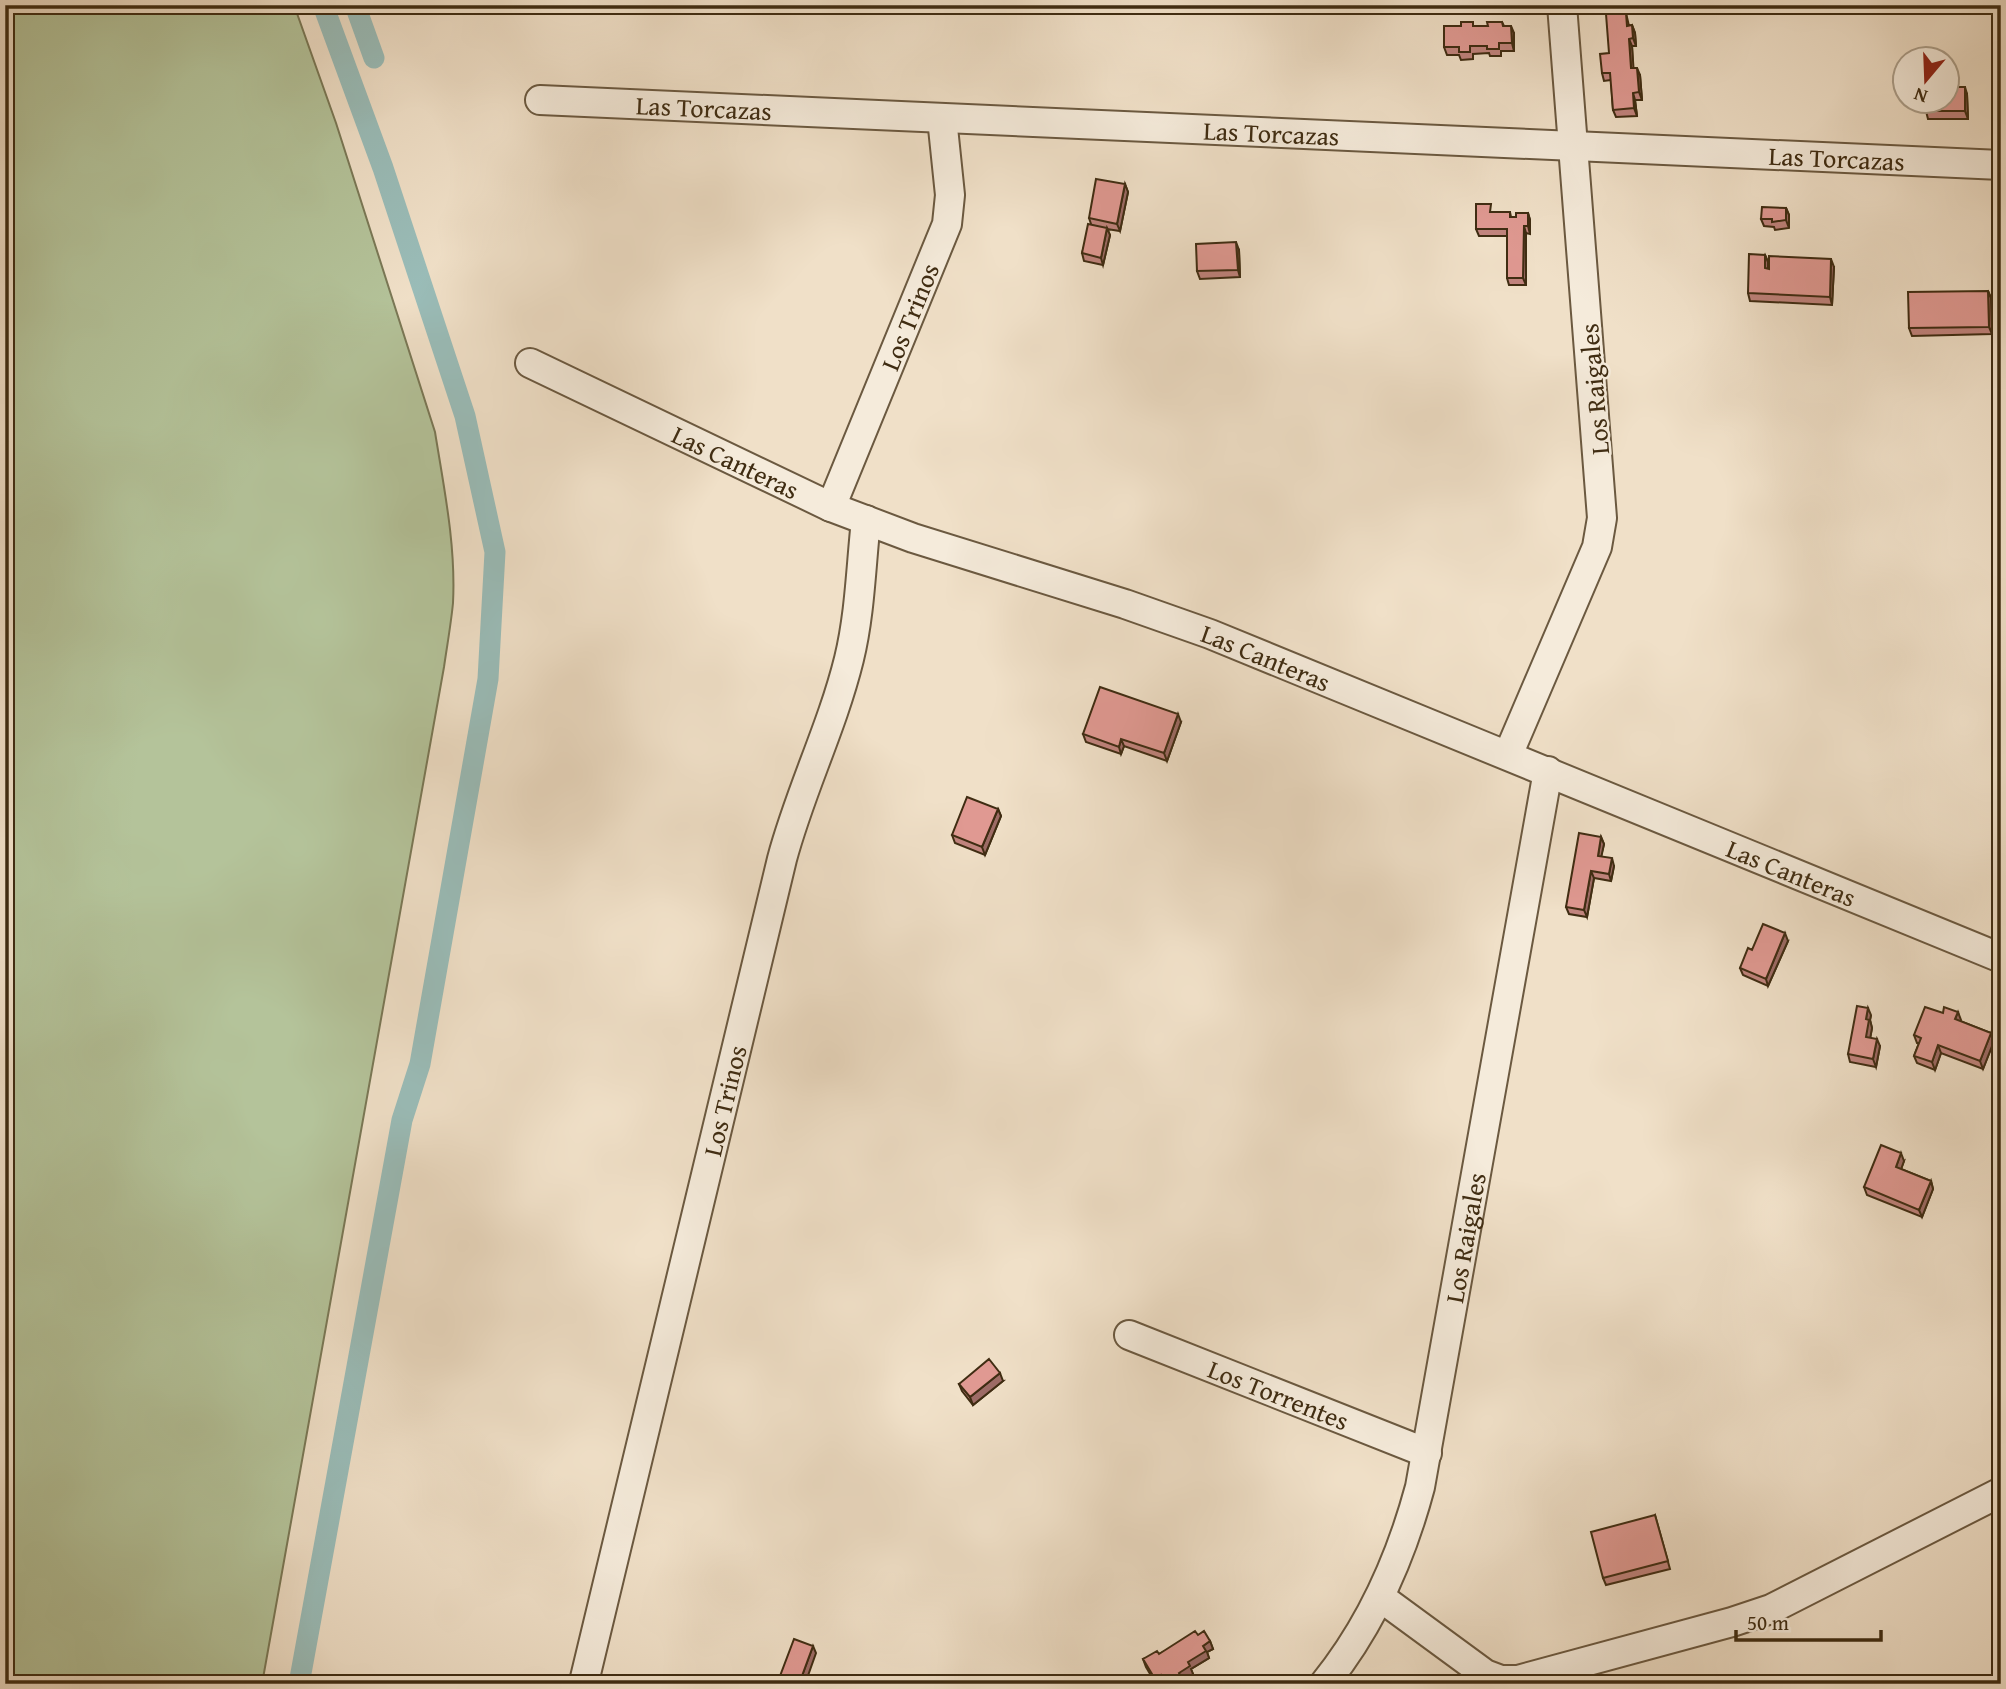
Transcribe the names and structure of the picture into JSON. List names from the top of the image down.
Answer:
{
  "streets": {
    "street": [
      "Las Torcazas",
      "Los Trinos",
      "Los Raigales",
      "Las Canteras",
      "Los Torrentes"
    ]
  },
  "crossings": [
    ["Las Torcazas", "Los Trinos"],
    ["Las Torcazas", "Los Raigales"],
    ["Los Trinos", "Las Canteras"],
    ["Los Raigales", "Las Canteras"],
    ["Los Raigales", "Los Torrentes"]
  ],
  "scale_bar": "50 m",
  "north": "bottom"
}
